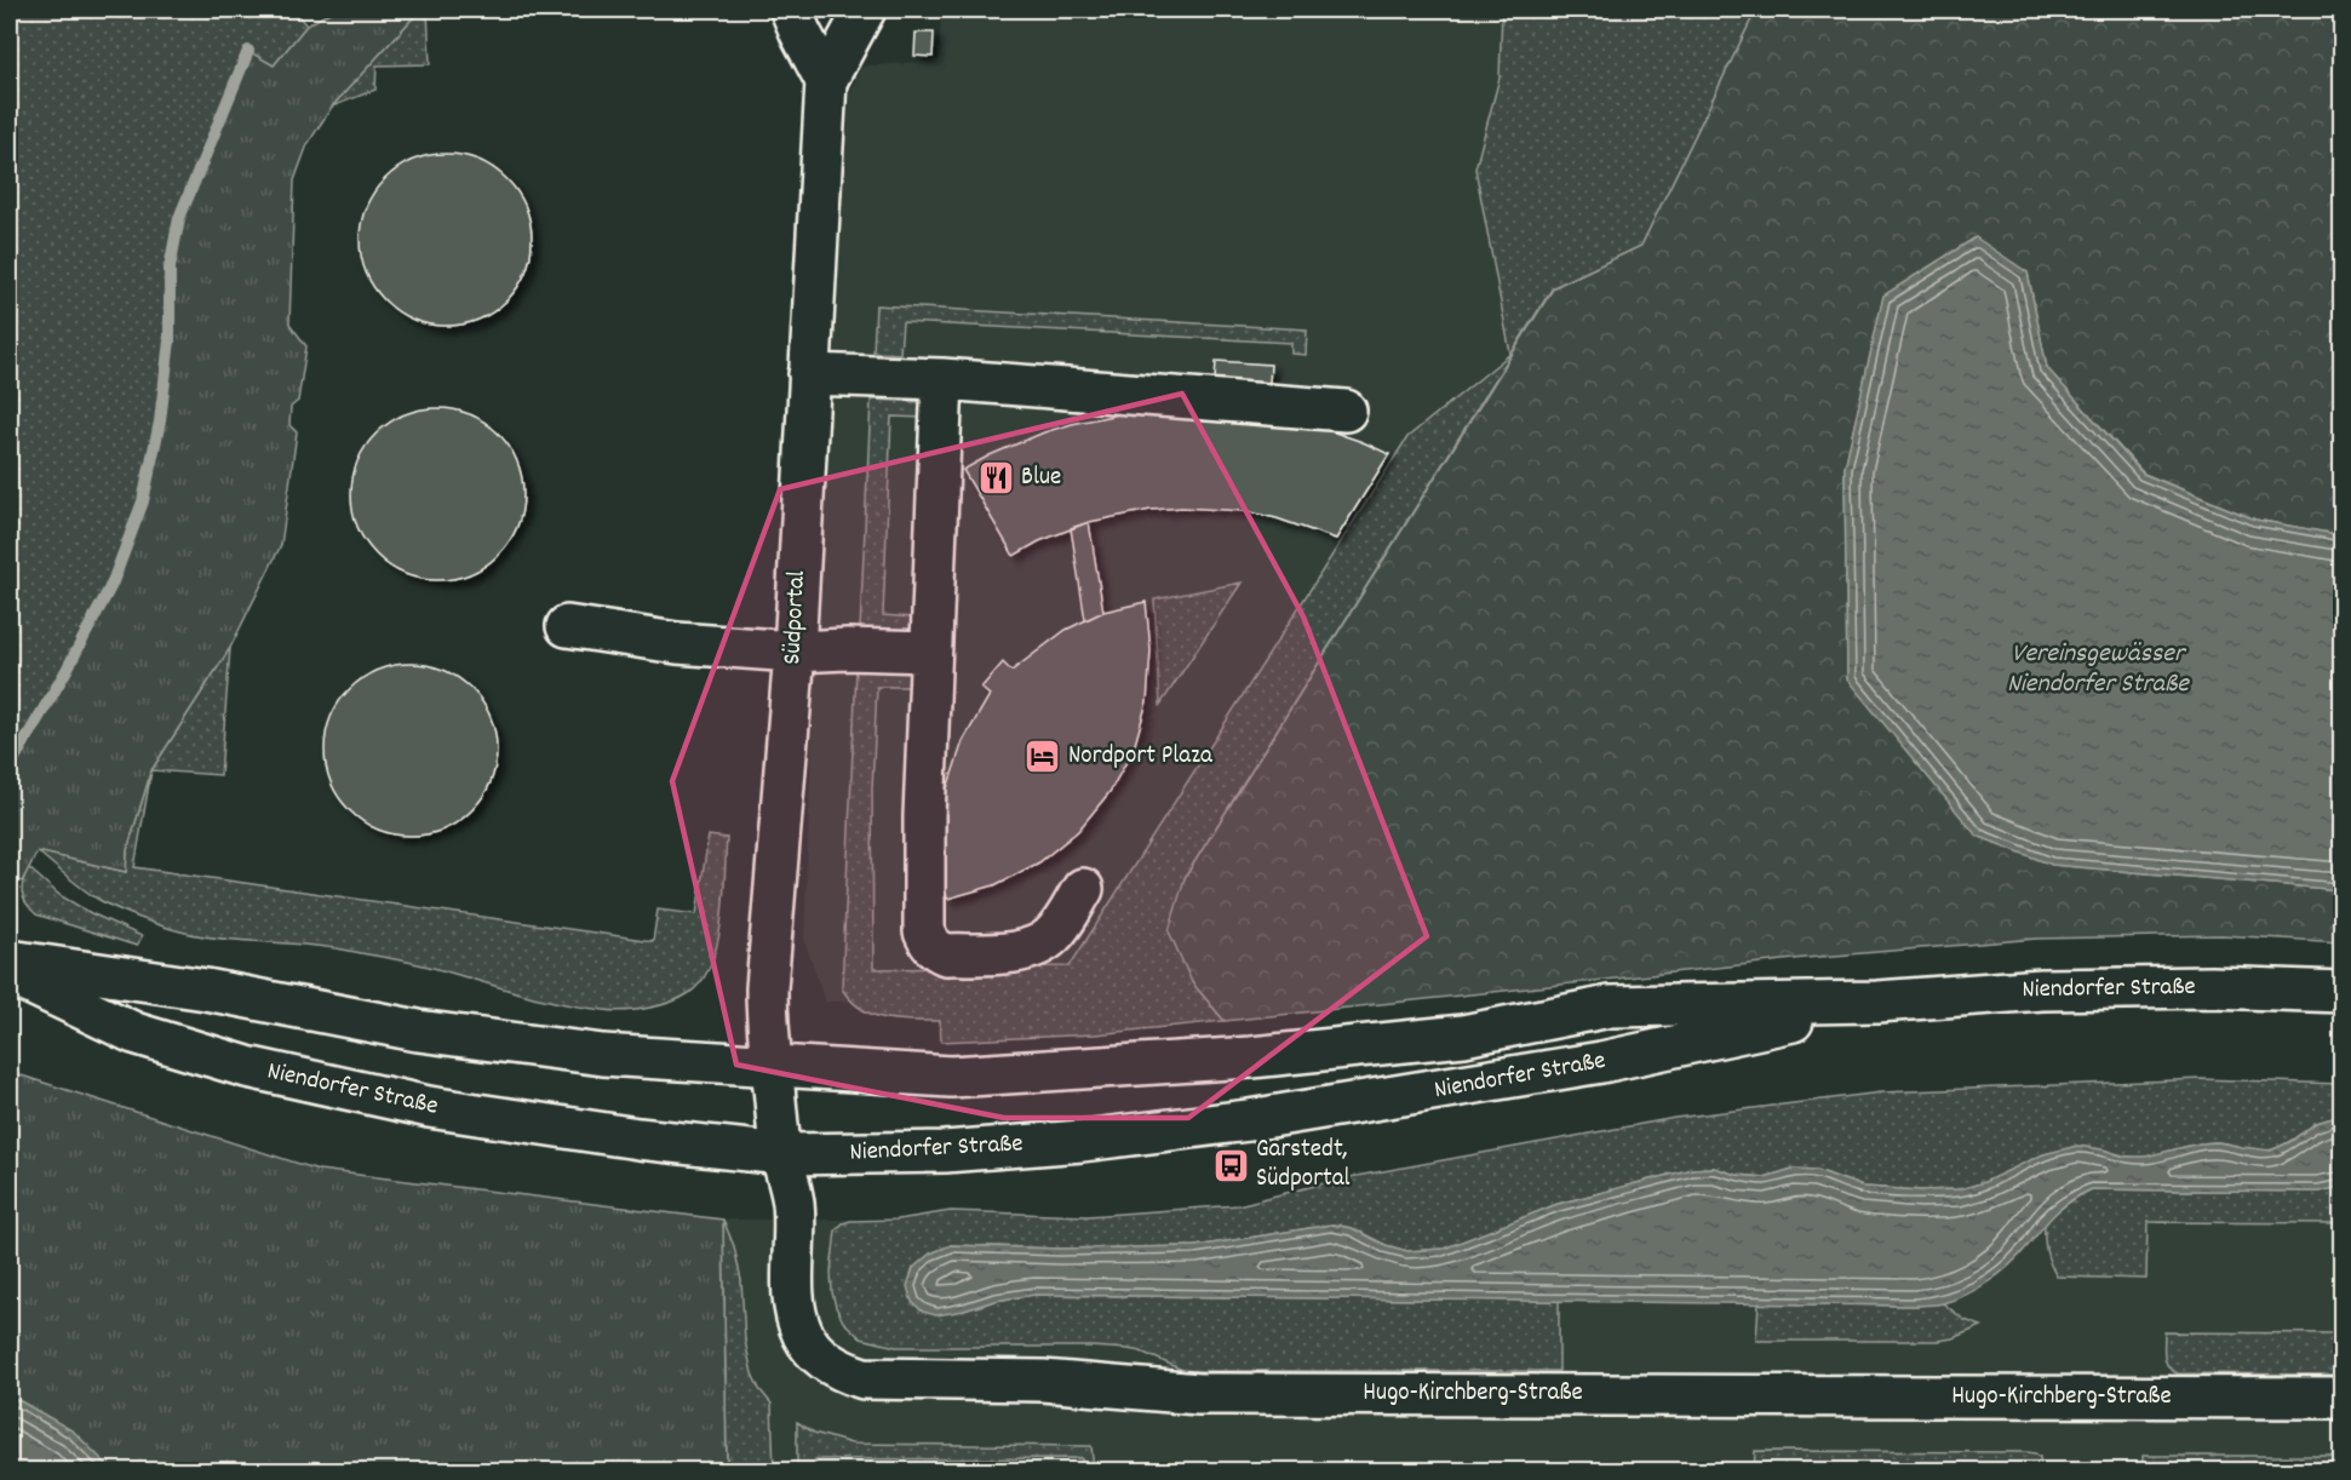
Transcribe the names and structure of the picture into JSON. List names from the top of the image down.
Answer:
{
  "streets": {
    "main road": ["Südportal", "Niendorfer Straße", "Hugo-Kirchberg-Straße"]
  },
  "crossings": [
    ["Südportal", "Niendorfer Straße"],
    ["Südportal", "Hugo-Kirchberg-Straße"],
    ["Niendorfer Straße", "Hugo-Kirchberg-Straße"]
  ],
  "water": ["Vereinsgewässer Niendorfer Straße"],
  "places": {
    "restaurant": ["Blue"],
    "hotel": ["Nordport Plaza"],
    "bus stop": ["Garstedt, Südportal"]
  }
}
